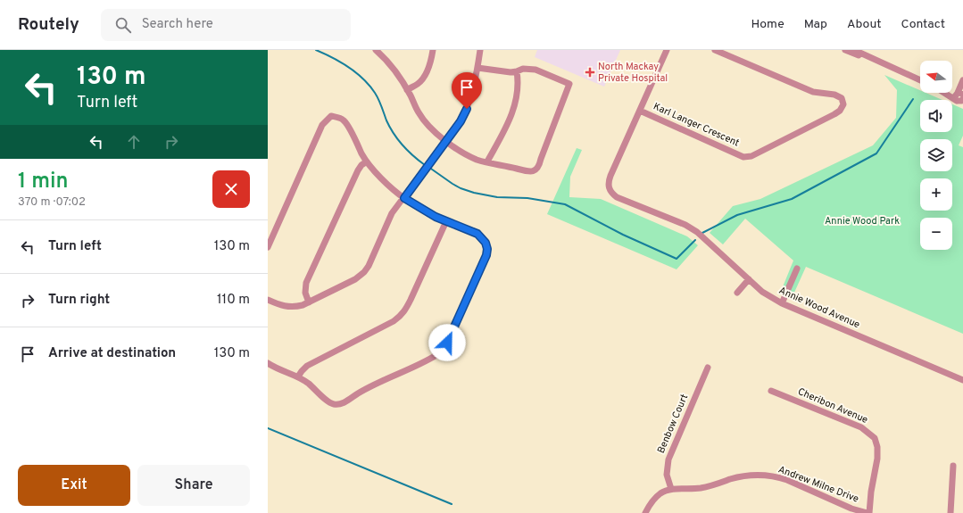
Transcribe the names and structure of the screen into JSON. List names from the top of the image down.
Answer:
{
  "streets": {
    "street": [
      "Karl Langer Crescent",
      "Annie Wood Avenue",
      "Cheribon Avenue",
      "Benbow Court",
      "Andrew Milne Drive"
    ]
  },
  "crossings": [
    ["Karl Langer Crescent", "Annie Wood Avenue"],
    ["Cheribon Avenue", "Andrew Milne Drive"],
    ["Benbow Court", "Andrew Milne Drive"]
  ],
  "parks": ["Annie Wood Park"],
  "places": {
    "health": ["North Mackay Private Hospital"]
  },
  "north": "left",
  "page": {
    "header": "Routely",
    "search": "Search here",
    "nav": [
      "Home",
      "Map",
      "About",
      "Contact"
    ],
    "turn": ["130 m", "Turn left"],
    "map_buttons": ["+", "−"],
    "heading": ["1 min", "370 m · 07:02"],
    "list": [
      {
        "name": "Turn left",
        "value": "130 m"
      },
      {
        "name": "Turn right",
        "value": "110 m"
      },
      {
        "name": "Arrive at destination",
        "value": "130 m"
      }
    ],
    "buttons": ["Exit", "Share"]
  }
}
